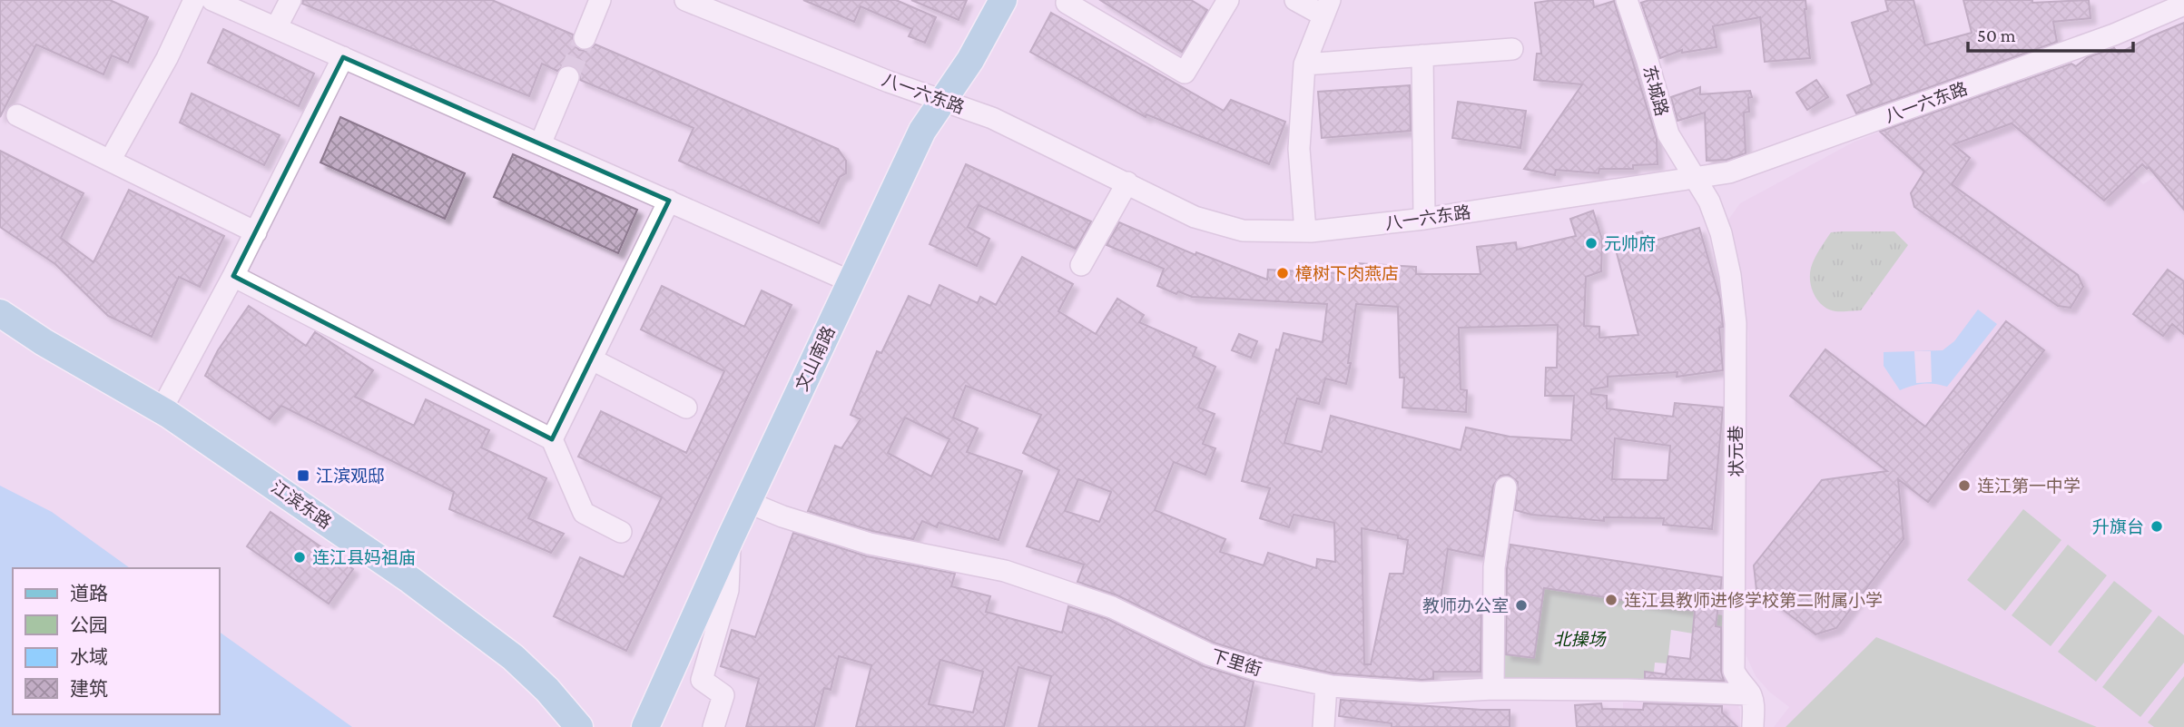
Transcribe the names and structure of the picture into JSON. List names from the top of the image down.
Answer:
{
  "streets": {
    "main road": ["文山南路", "江滨东路"],
    "street": [
      "东城路",
      "八一六东路",
      "状元巷",
      "下里街"
    ]
  },
  "crossings": [
    ["东城路", "八一六东路"],
    ["东城路", "状元巷"],
    ["八一六东路", "文山南路"],
    ["八一六东路", "状元巷"],
    ["文山南路", "下里街"],
    ["状元巷", "下里街"]
  ],
  "parks": ["北操场"],
  "places": {
    "other": [
      "元帅府",
      "樟树下肉燕店",
      "连江第一中学",
      "升旗台",
      "连江县妈祖庙",
      "连江县教师进修学校第二附属小学",
      "教师办公室"
    ],
    "transit": ["江滨观邸"]
  },
  "legend": [
    "道路",
    "公园",
    "水域",
    "建筑"
  ],
  "scale_bar": "50 m"
}
